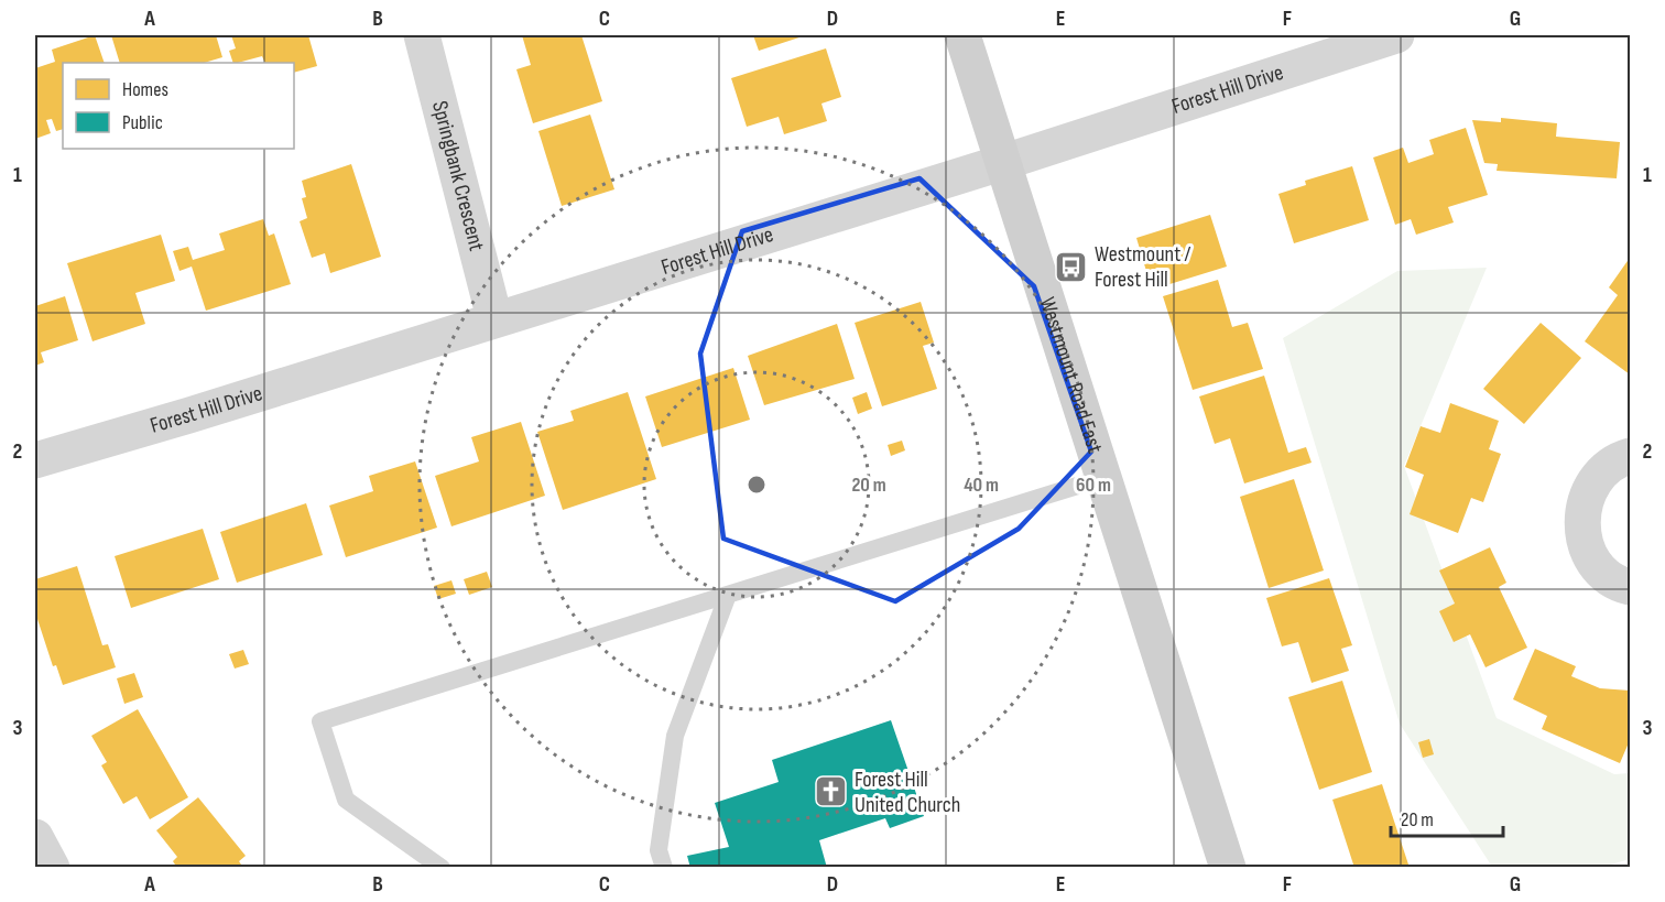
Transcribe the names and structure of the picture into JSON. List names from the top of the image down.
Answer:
{
  "streets": {
    "main road": ["Westmount Road East"],
    "street": ["Forest Hill Drive", "Springbank Crescent"]
  },
  "crossings": [
    ["Forest Hill Drive", "Springbank Crescent"],
    ["Forest Hill Drive", "Westmount Road East"]
  ],
  "places": {
    "bus stop": ["Westmount / Forest Hill"],
    "church": ["Forest Hill United Church"]
  },
  "legend": ["Homes", "Public"],
  "scale_bar": "20 m",
  "grid": {
    "columns": [
      "A",
      "B",
      "C",
      "D",
      "E",
      "F",
      "G"
    ],
    "rows": ["1", "2", "3"]
  },
  "rings": ["20 m", "40 m", "60 m"]
}
